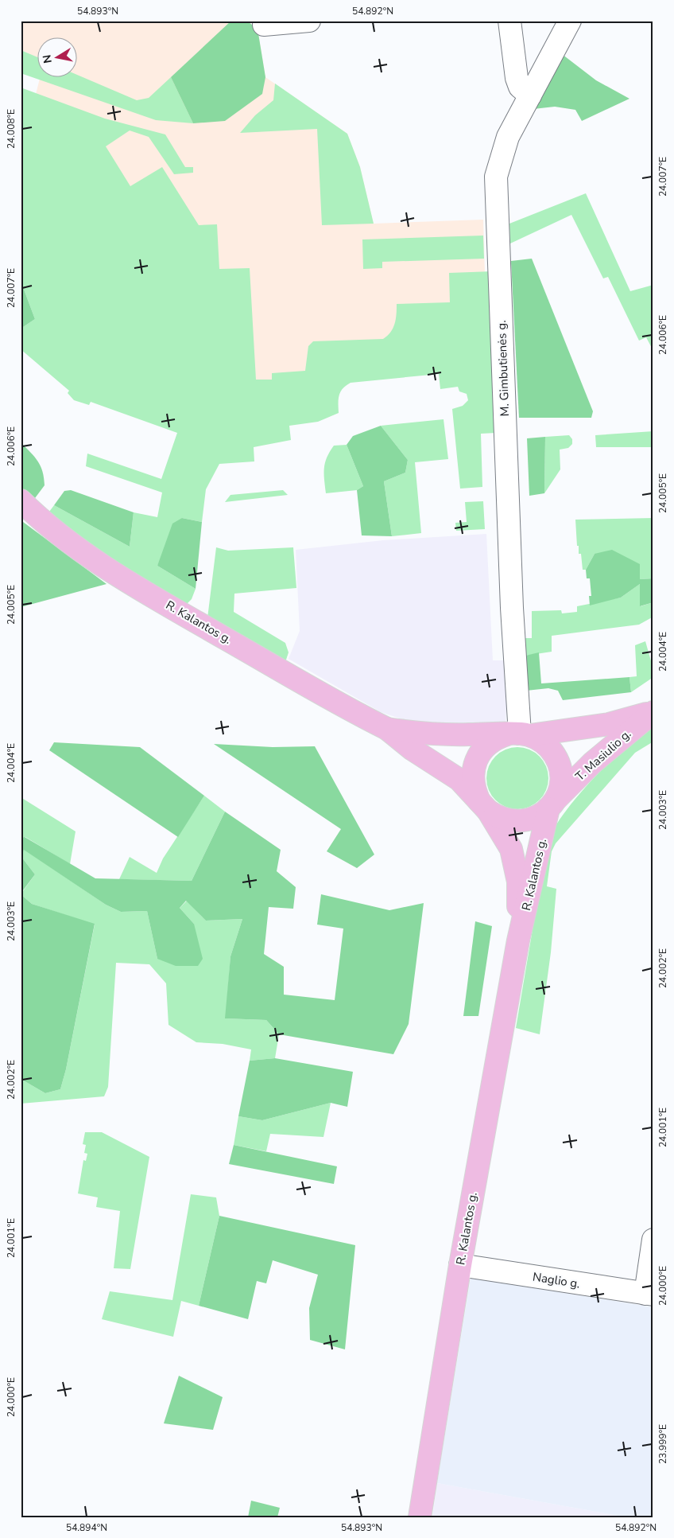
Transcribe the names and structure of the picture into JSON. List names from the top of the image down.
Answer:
{
  "streets": {
    "main road": ["R. Kalantos g.", "T. Masiulio g."],
    "street": ["M. Gimbutienės g.", "Naglio g."]
  },
  "crossings": [
    ["M. Gimbutienės g.", "R. Kalantos g."],
    ["M. Gimbutienės g.", "T. Masiulio g."],
    ["R. Kalantos g.", "T. Masiulio g."],
    ["R. Kalantos g.", "Naglio g."]
  ],
  "north": "left",
  "coordinates": [
    "54.893°N",
    "54.892°N",
    "24.008°E",
    "24.007°E",
    "24.006°E",
    "24.005°E",
    "24.004°E",
    "24.003°E",
    "24.002°E",
    "24.001°E",
    "24.000°E",
    "23.999°E",
    "54.894°N"
  ]
}
